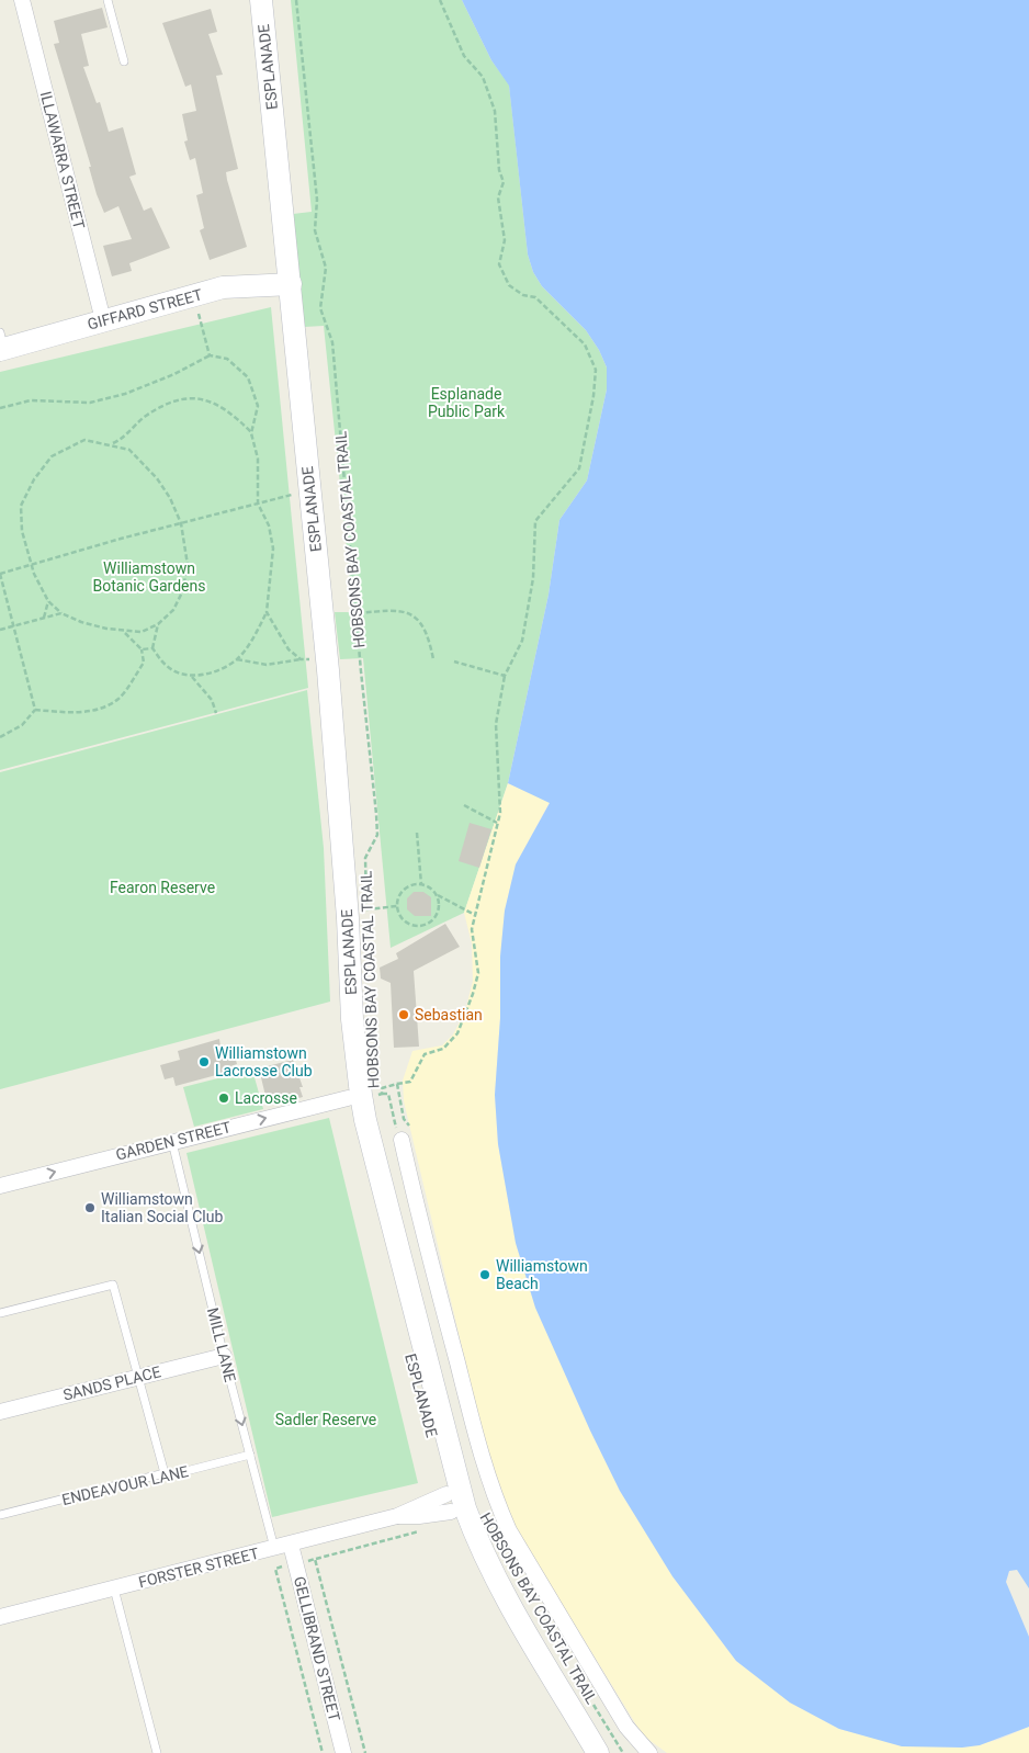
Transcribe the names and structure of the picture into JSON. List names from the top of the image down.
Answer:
{
  "streets": {
    "street": [
      "ESPLANADE",
      "ILLAWARRA STREET",
      "GIFFARD STREET",
      "HOBSONS BAY COASTAL TRAIL",
      "GARDEN STREET",
      "SANDS PLACE",
      "FORSTER STREET",
      "GELLIBRAND STREET"
    ],
    "lane": ["MILL LANE", "ENDEAVOUR LANE"]
  },
  "crossings": [
    ["ESPLANADE", "GIFFARD STREET"],
    ["ESPLANADE", "GARDEN STREET"],
    ["ESPLANADE", "FORSTER STREET"],
    ["ILLAWARRA STREET", "GIFFARD STREET"],
    ["GARDEN STREET", "MILL LANE"],
    ["MILL LANE", "SANDS PLACE"],
    ["MILL LANE", "ENDEAVOUR LANE"],
    ["MILL LANE", "FORSTER STREET"],
    ["MILL LANE", "GELLIBRAND STREET"],
    ["FORSTER STREET", "GELLIBRAND STREET"]
  ],
  "one_way": ["GARDEN STREET", "MILL LANE"],
  "parks": [
    "Esplanade Public Park",
    "Williamstown Botanic Gardens",
    "Fearon Reserve",
    "Sadler Reserve"
  ],
  "places": [
    "Sebastian",
    "Williamstown Lacrosse Club",
    "Lacrosse",
    "Williamstown Italian Social Club",
    "Williamstown Beach"
  ]
}
